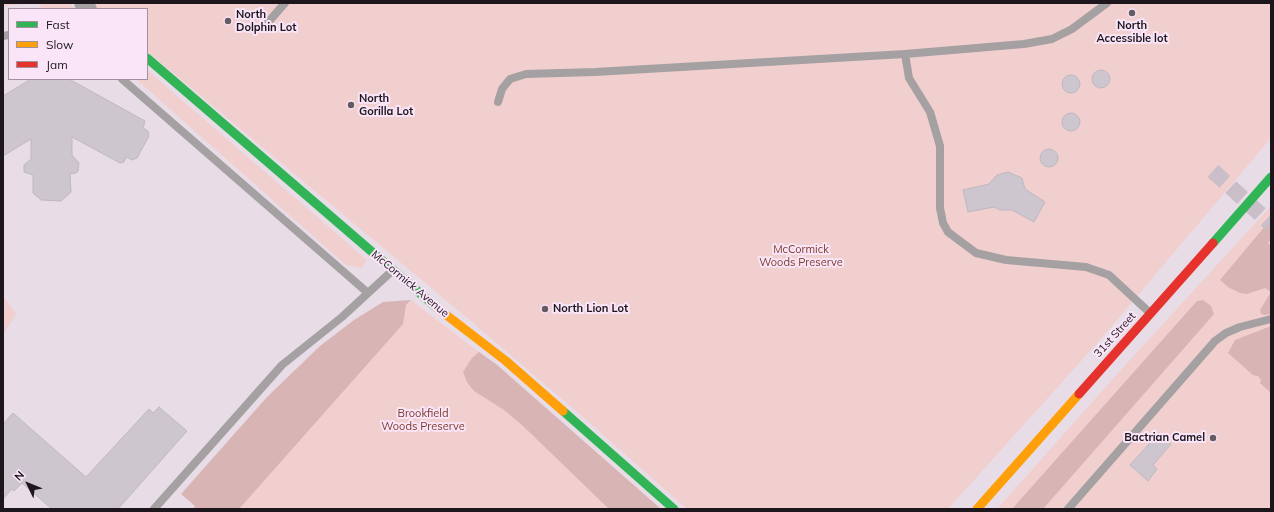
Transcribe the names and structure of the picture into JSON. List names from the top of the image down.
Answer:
{
  "streets": {
    "street": ["McCormick Avenue", "31st Street"]
  },
  "parks": ["McCormick Woods Preserve", "Brookfield Woods Preserve"],
  "places": [
    "North Accessible lot",
    "North Dolphin Lot",
    "North Gorilla Lot",
    "North Lion Lot",
    "Bactrian Camel"
  ],
  "legend": ["Fast", "Slow", "Jam"],
  "north": "top left"
}
